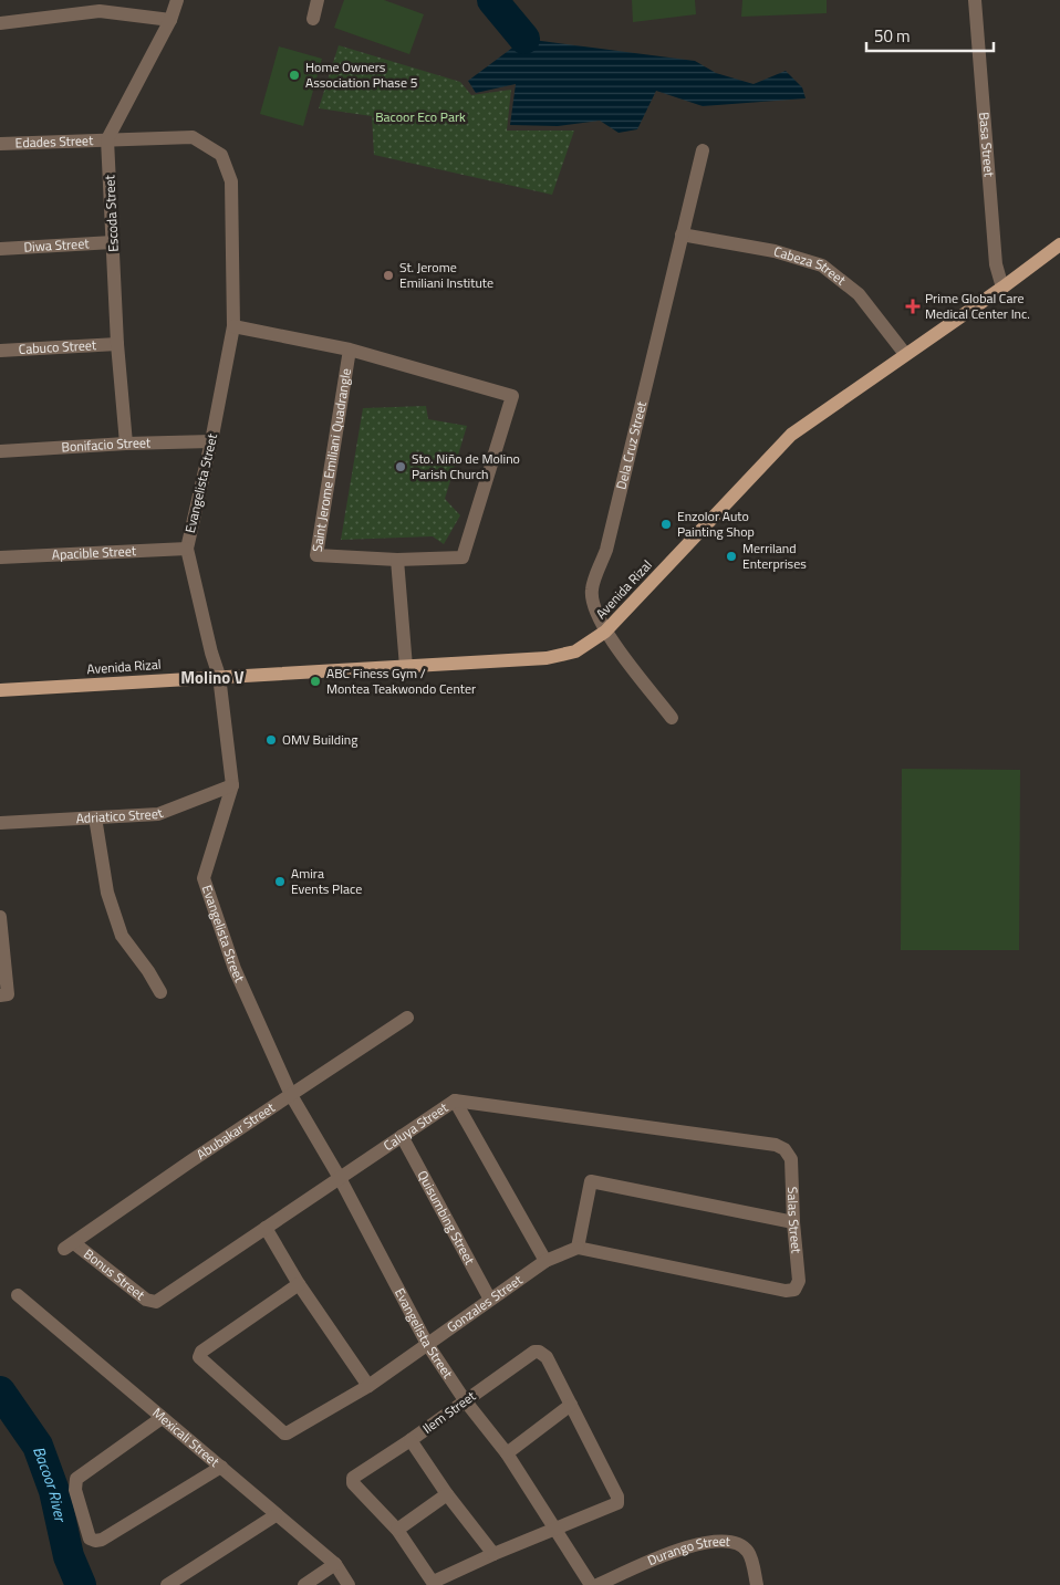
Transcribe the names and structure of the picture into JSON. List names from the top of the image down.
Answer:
{
  "streets": {
    "main road": ["Avenida Rizal"],
    "street": [
      "Edades Street",
      "Basa Street",
      "Escoda Street",
      "Diwa Street",
      "Cabeza Street",
      "Cabuco Street",
      "Bonifacio Street",
      "Dela Cruz Street",
      "Saint Jerome Emiliani Quadrangle",
      "Evangelista Street",
      "Apacible Street",
      "Adriatico Street",
      "Caluya Street",
      "Abubakar Street",
      "Quisumbing Street",
      "Salas Street",
      "Bonus Street",
      "Gonzales Street",
      "Ilem Street",
      "Mexicali Street",
      "Durango Street"
    ]
  },
  "crossings": [
    ["Edades Street", "Escoda Street"],
    ["Edades Street", "Evangelista Street"],
    ["Basa Street", "Avenida Rizal"],
    ["Escoda Street", "Diwa Street"],
    ["Escoda Street", "Cabuco Street"],
    ["Escoda Street", "Bonifacio Street"],
    ["Escoda Street", "Evangelista Street"],
    ["Cabeza Street", "Dela Cruz Street"],
    ["Cabeza Street", "Avenida Rizal"],
    ["Bonifacio Street", "Evangelista Street"],
    ["Dela Cruz Street", "Avenida Rizal"],
    ["Saint Jerome Emiliani Quadrangle", "Evangelista Street"],
    ["Evangelista Street", "Apacible Street"],
    ["Evangelista Street", "Avenida Rizal"],
    ["Evangelista Street", "Adriatico Street"],
    ["Evangelista Street", "Caluya Street"],
    ["Evangelista Street", "Abubakar Street"],
    ["Evangelista Street", "Gonzales Street"],
    ["Evangelista Street", "Ilem Street"],
    ["Caluya Street", "Quisumbing Street"],
    ["Caluya Street", "Salas Street"],
    ["Caluya Street", "Bonus Street"],
    ["Abubakar Street", "Bonus Street"],
    ["Quisumbing Street", "Gonzales Street"],
    ["Salas Street", "Gonzales Street"]
  ],
  "districts": ["Molino V"],
  "water": ["Bacoor River"],
  "parks": ["Bacoor Eco Park"],
  "places": {
    "other": [
      "Home Owners Association Phase 5",
      "St. Jerome Emiliani Institute",
      "Sto. Niño de Molino Parish Church",
      "Enzolor Auto Painting Shop",
      "Merriland Enterprises",
      "ABC Finess Gym / Montea Teakwondo Center",
      "OMV Building",
      "Amira Events Place"
    ],
    "health": ["Prime Global Care Medical Center Inc."]
  },
  "scale_bar": "50 m"
}
